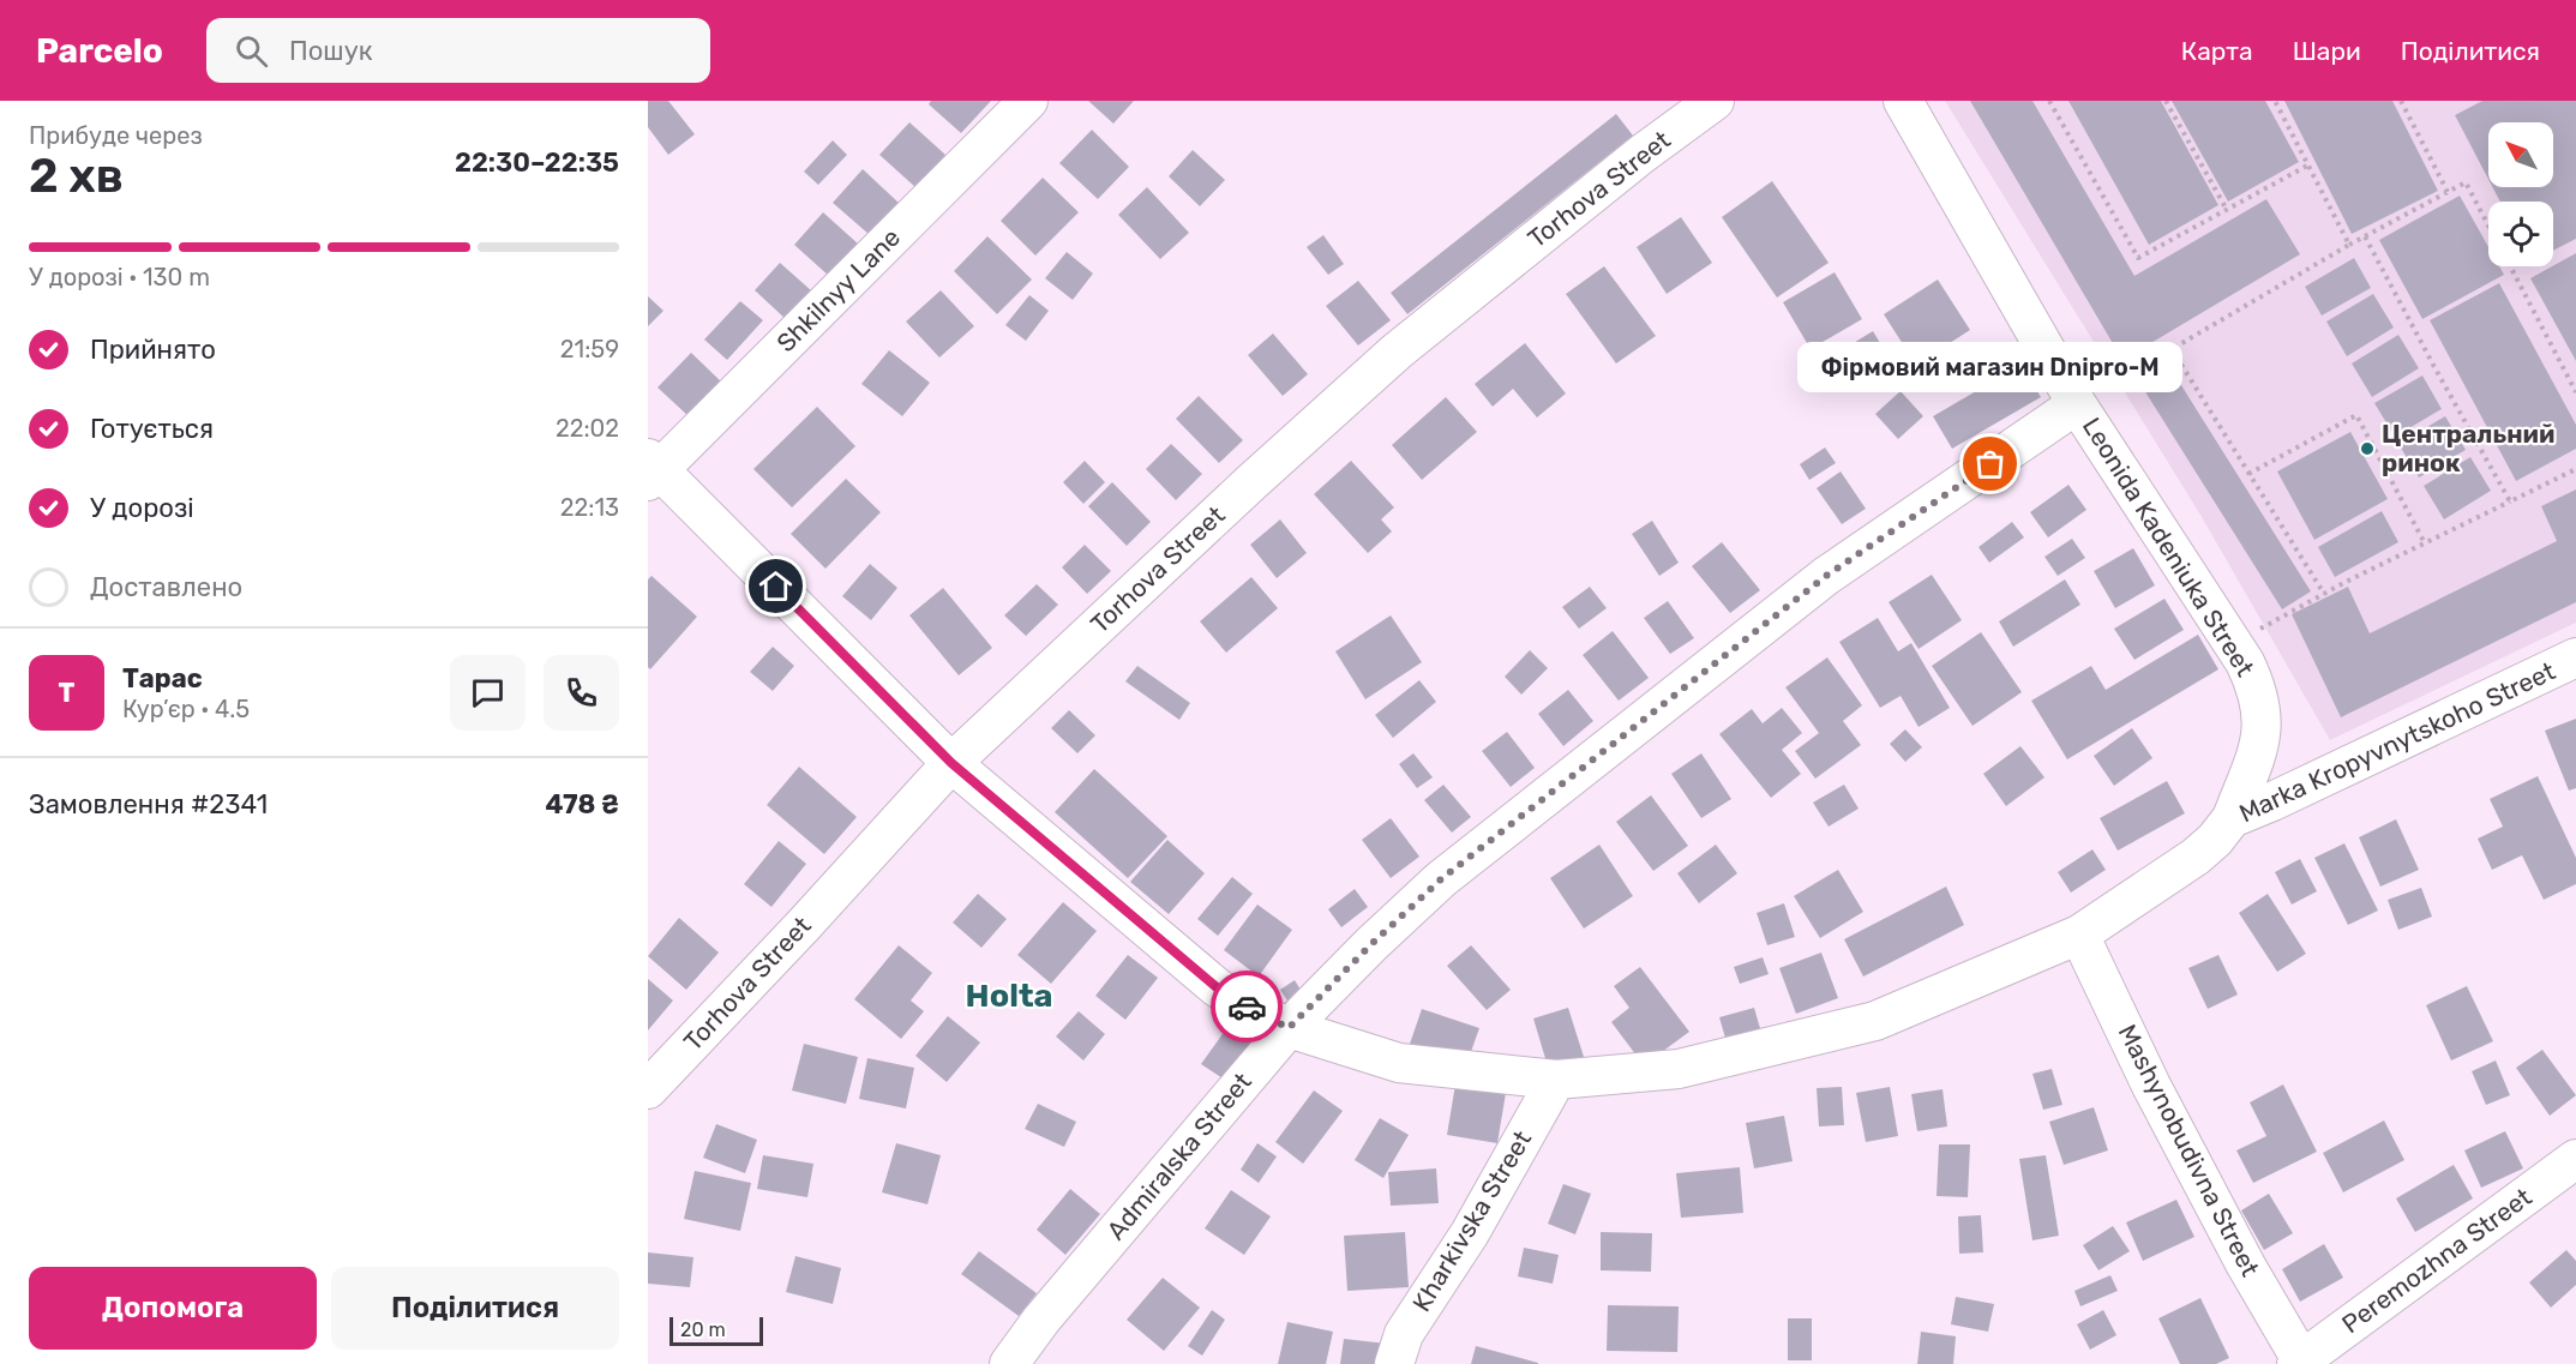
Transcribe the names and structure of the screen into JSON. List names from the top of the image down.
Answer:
{
  "streets": {
    "street": [
      "Torhova Street",
      "Shkilnyy Lane",
      "Leonida Kadeniuka Street",
      "Marka Kropyvnytskoho Street",
      "Mashynobudivna Street",
      "Admiralska Street",
      "Kharkivska Street",
      "Peremozhna Street"
    ]
  },
  "crossings": [
    ["Torhova Street", "Marka Kropyvnytskoho Street"],
    ["Shkilnyy Lane", "Marka Kropyvnytskoho Street"],
    ["Leonida Kadeniuka Street", "Marka Kropyvnytskoho Street"],
    ["Leonida Kadeniuka Street", "Admiralska Street"],
    ["Marka Kropyvnytskoho Street", "Mashynobudivna Street"],
    ["Marka Kropyvnytskoho Street", "Admiralska Street"],
    ["Marka Kropyvnytskoho Street", "Kharkivska Street"],
    ["Mashynobudivna Street", "Peremozhna Street"]
  ],
  "districts": ["Holta"],
  "places": ["Центральний ринок", "Фірмовий магазин Dnipro-M"],
  "scale_bar": "20 m",
  "north": "top left",
  "page": {
    "header": "Parcelo",
    "search": "Пошук",
    "nav": ["Карта", "Шари", "Поділитися"],
    "heading": ["2 хв", "Прибуде через", "22:30–22:35"],
    "panel": [
      "Тарас",
      "Кур’єр · 4.5",
      "Замовлення #2341",
      "478 ₴"
    ],
    "bar": "У дорозі · 130 m",
    "list": [
      ["Прийнято", "21:59"],
      ["Готується", "22:02"],
      ["У дорозі", "22:13"],
      "Доставлено"
    ],
    "bubble": "Фірмовий магазин Dnipro-M",
    "round": "Т",
    "buttons": ["Допомога", "Поділитися"],
    "scale": "20 m"
  }
}
